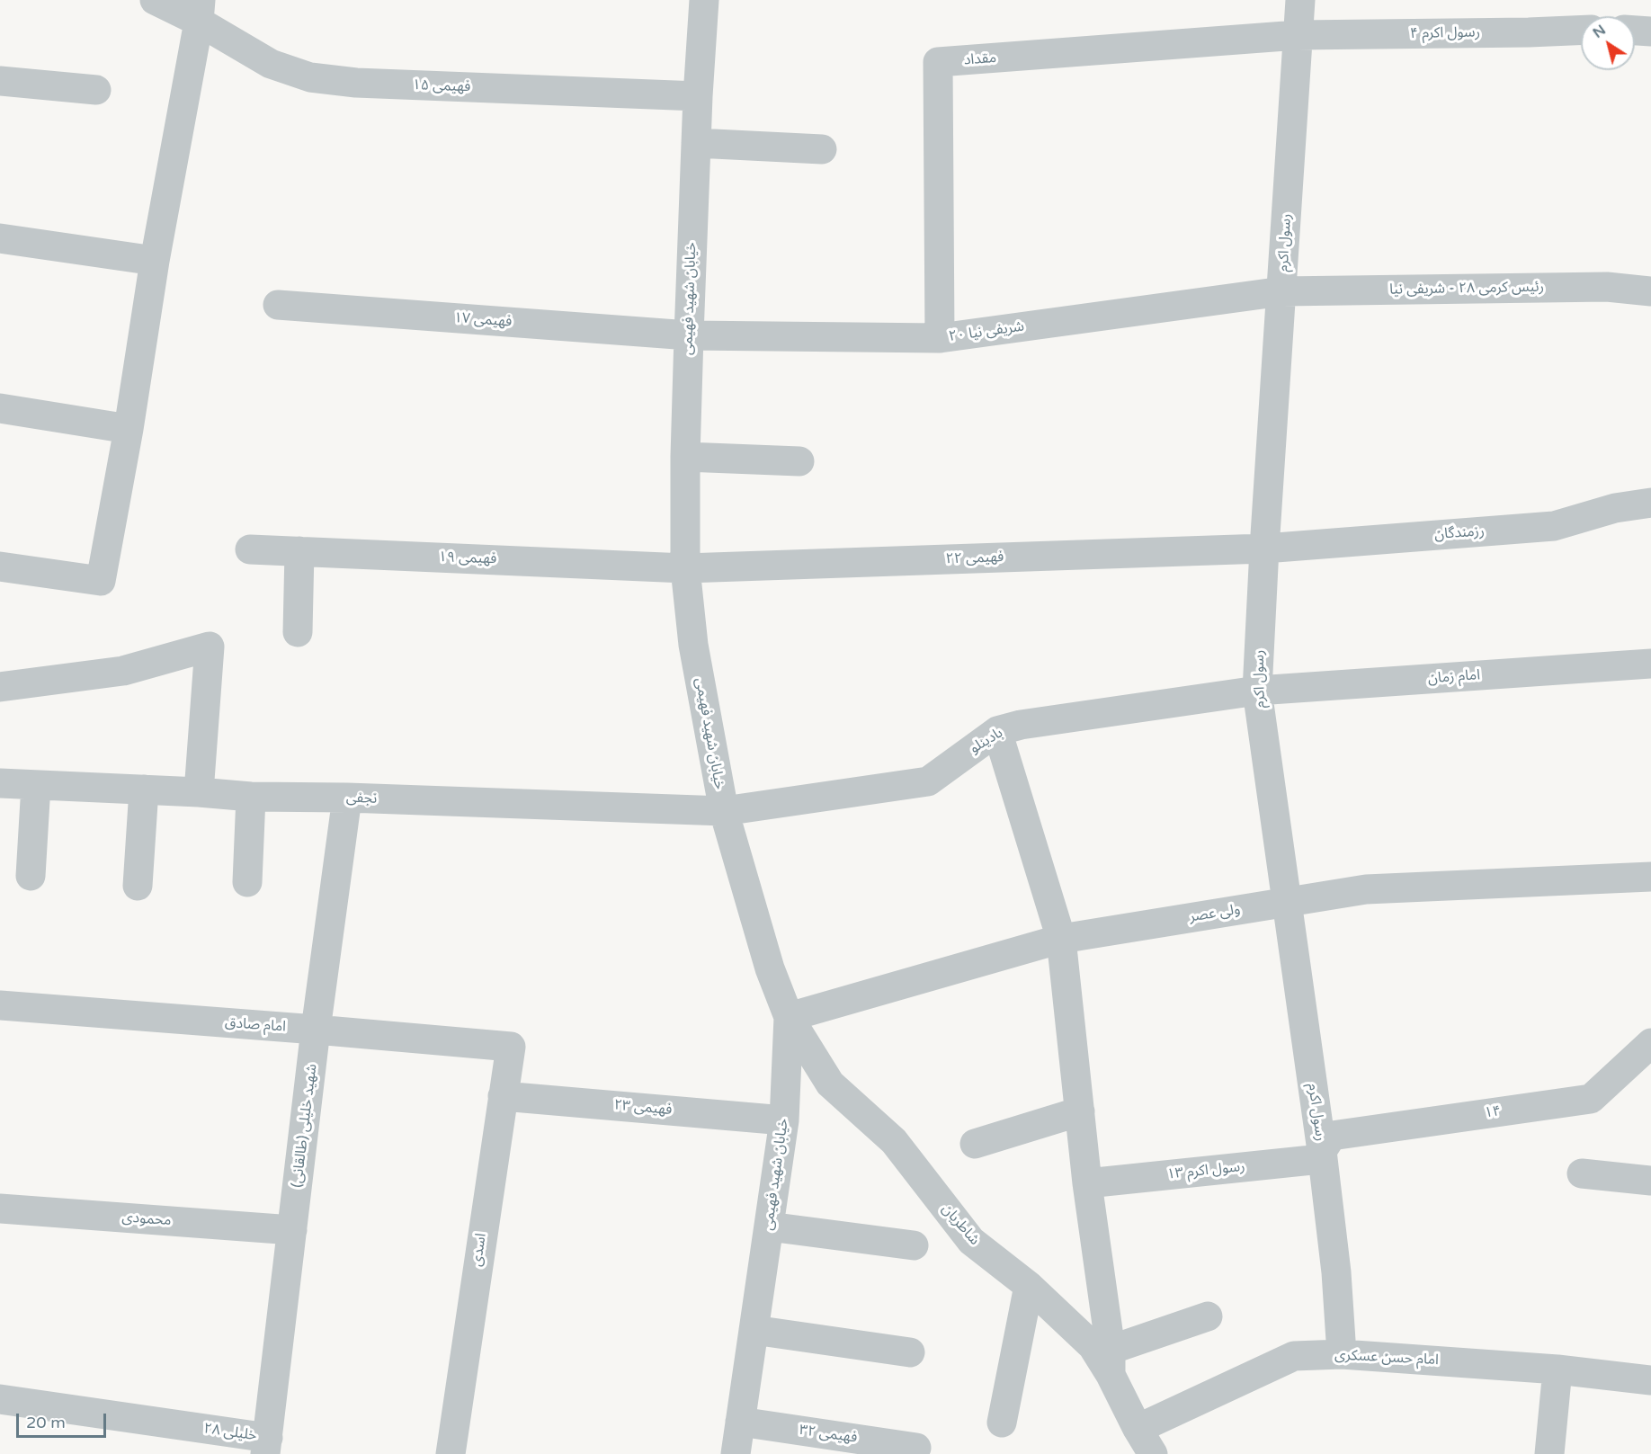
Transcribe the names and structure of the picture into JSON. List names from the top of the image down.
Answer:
{
  "streets": {
    "street": [
      "رسول اکرم ۴",
      "مقداد",
      "فهیمی ۱۵",
      "رسول اکرم",
      "رئیس کرمی ۲۸ - شریفی نیا",
      "خیابان شهید فهیمی",
      "فهیمی ۱۷",
      "۲۰ شریفی نیا",
      "رزمندگان",
      "فهیمی ۱۹",
      "فهیمی ۲۲",
      "امام زمان",
      "بادینلو",
      "نجفی",
      "ولی عصر",
      "امام صادق",
      "فهیمی ۲۳",
      "۱۴",
      "شهید خلیلی (طالقانی)",
      "رسول اکرم ۱۳",
      "محمودی",
      "شاطریان",
      "اسدی",
      "امام حسن عسکری",
      "خلیلی ۲۸",
      "فهیمی ۳۲"
    ]
  },
  "crossings": [
    ["رسول اکرم ۴", "مقداد"],
    ["رسول اکرم ۴", "رسول اکرم"],
    ["مقداد", "رسول اکرم"],
    ["مقداد", "۲۰ شریفی نیا"],
    ["فهیمی ۱۵", "خیابان شهید فهیمی"],
    ["رسول اکرم", "رئیس کرمی ۲۸ - شریفی نیا"],
    ["رسول اکرم", "۲۰ شریفی نیا"],
    ["رسول اکرم", "رزمندگان"],
    ["رسول اکرم", "فهیمی ۲۲"],
    ["رسول اکرم", "امام زمان"],
    ["رسول اکرم", "بادینلو"],
    ["رسول اکرم", "ولی عصر"],
    ["رسول اکرم", "۱۴"],
    ["رسول اکرم", "رسول اکرم ۱۳"],
    ["رسول اکرم", "امام حسن عسکری"],
    ["رئیس کرمی ۲۸ - شریفی نیا", "۲۰ شریفی نیا"],
    ["خیابان شهید فهیمی", "فهیمی ۱۷"],
    ["خیابان شهید فهیمی", "۲۰ شریفی نیا"],
    ["خیابان شهید فهیمی", "فهیمی ۱۹"],
    ["خیابان شهید فهیمی", "فهیمی ۲۲"],
    ["خیابان شهید فهیمی", "بادینلو"],
    ["خیابان شهید فهیمی", "نجفی"],
    ["خیابان شهید فهیمی", "ولی عصر"],
    ["خیابان شهید فهیمی", "فهیمی ۲۳"],
    ["خیابان شهید فهیمی", "شاطریان"],
    ["خیابان شهید فهیمی", "فهیمی ۳۲"],
    ["فهیمی ۱۷", "۲۰ شریفی نیا"],
    ["رزمندگان", "فهیمی ۲۲"],
    ["فهیمی ۱۹", "فهیمی ۲۲"],
    ["امام زمان", "بادینلو"],
    ["بادینلو", "نجفی"],
    ["نجفی", "شهید خلیلی (طالقانی)"],
    ["ولی عصر", "شاطریان"],
    ["امام صادق", "شهید خلیلی (طالقانی)"],
    ["امام صادق", "اسدی"],
    ["فهیمی ۲۳", "اسدی"],
    ["۱۴", "رسول اکرم ۱۳"],
    ["شهید خلیلی (طالقانی)", "محمودی"],
    ["شهید خلیلی (طالقانی)", "خلیلی ۲۸"],
    ["شاطریان", "امام حسن عسکری"]
  ],
  "scale_bar": "20 m",
  "north": "top left"
}
